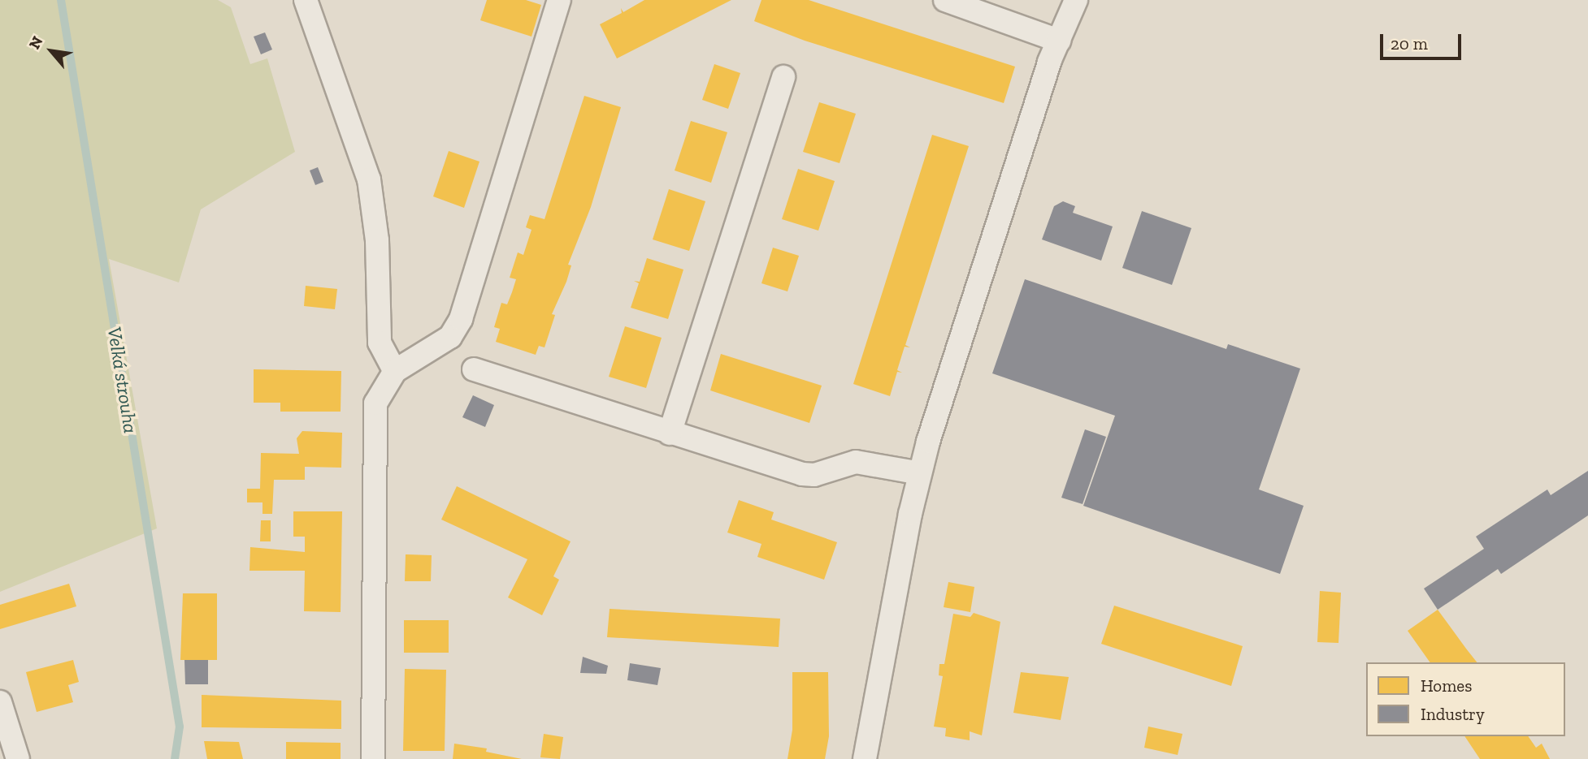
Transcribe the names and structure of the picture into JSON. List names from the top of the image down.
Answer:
{
  "water": ["Velká strouha"],
  "legend": ["Homes", "Industry"],
  "scale_bar": "20 m",
  "north": "top left"
}
